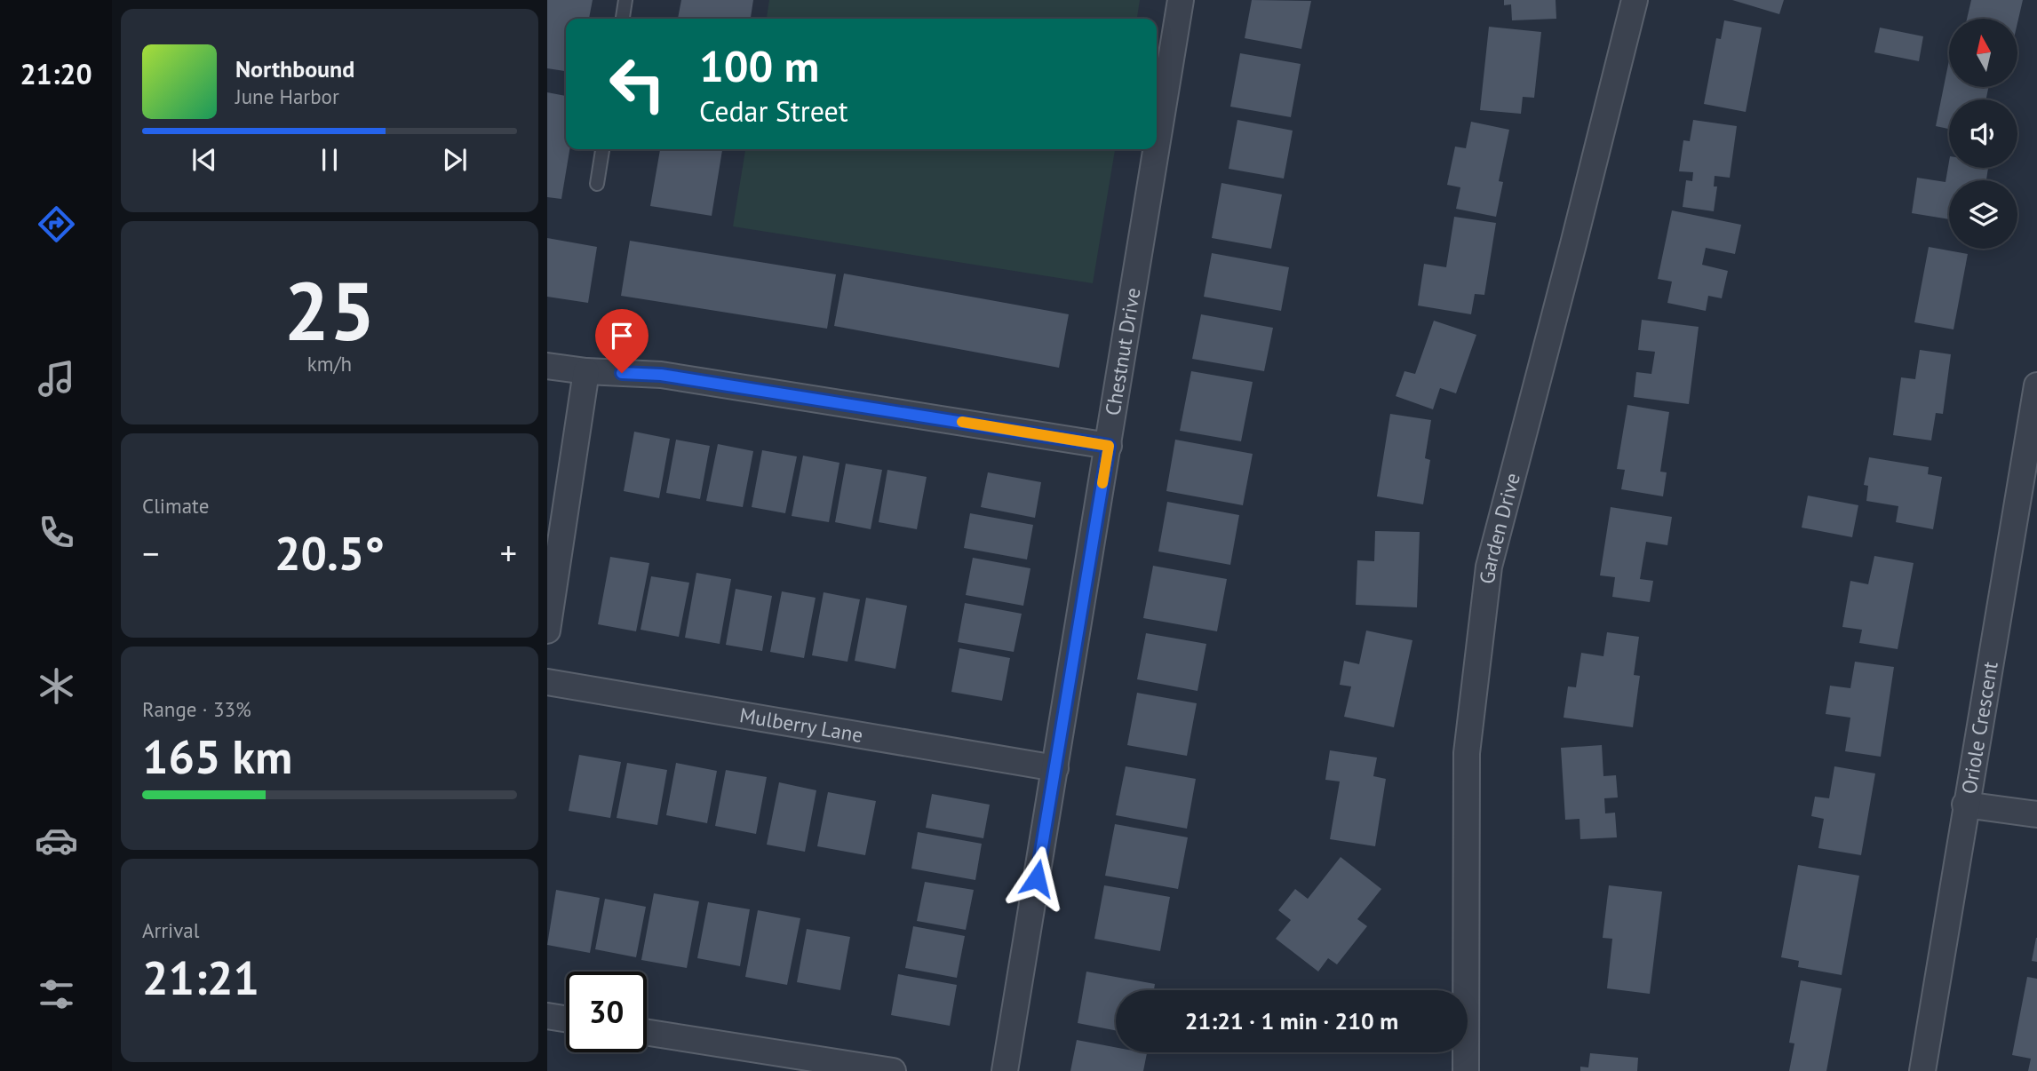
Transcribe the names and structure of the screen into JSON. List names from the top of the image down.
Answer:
{
  "streets": {
    "street": [
      "Chestnut Drive",
      "Garden Drive",
      "Mulberry Lane",
      "Oriole Crescent"
    ]
  },
  "crossings": [
    ["Chestnut Drive", "Mulberry Lane"]
  ],
  "north": "top",
  "page": {
    "tabs": "21:20",
    "turn": ["100 m", "Cedar Street"],
    "song": ["Northbound", "June Harbor"],
    "tile": [
      ["25", "km/h"],
      "Climate",
      ["Range · 33%", "165 km"],
      ["Arrival", "21:21"]
    ],
    "heat": ["−", "20.5°", "+"],
    "limit": "30",
    "trip": "21:21 · 1 min · 210 m"
  }
}
